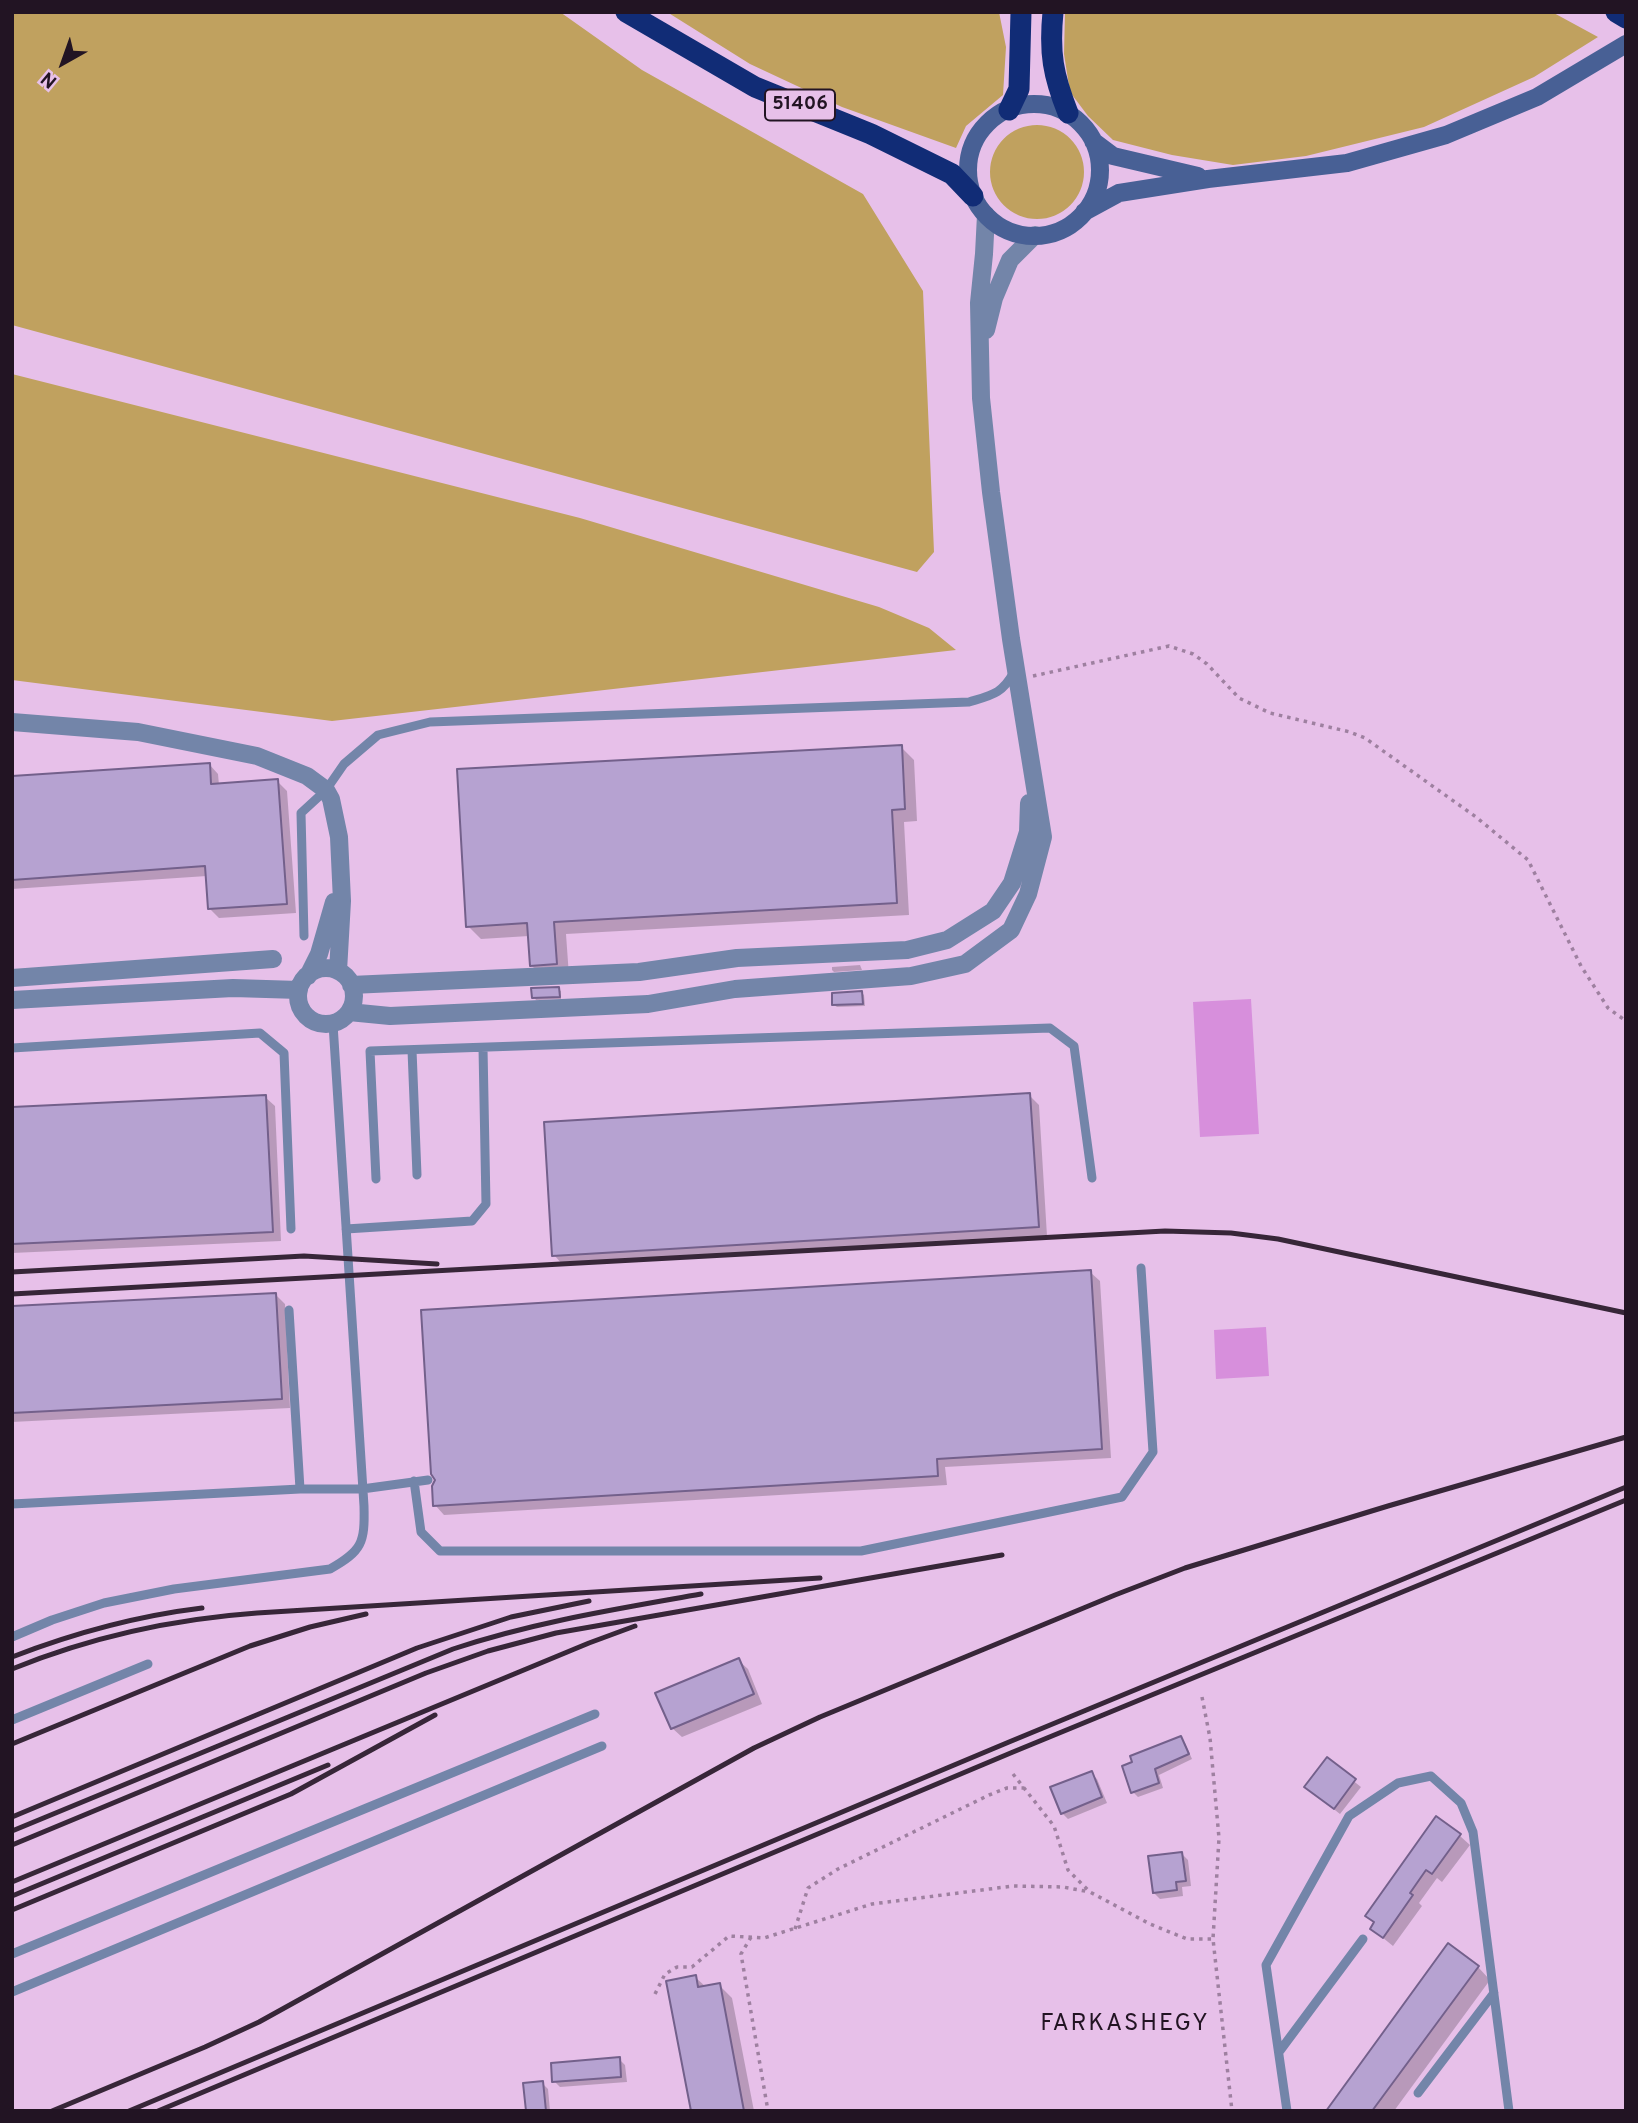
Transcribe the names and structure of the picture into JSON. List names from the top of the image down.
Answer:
{
  "streets": {
    "highway": ["51406"]
  },
  "districts": ["FARKASHEGY"],
  "north": "bottom left"
}
